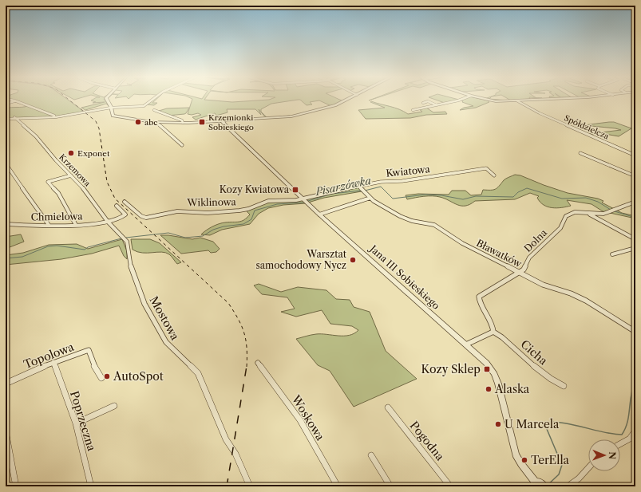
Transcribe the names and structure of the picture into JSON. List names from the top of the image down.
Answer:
{
  "streets": {
    "street": [
      "Spółdzielcza",
      "Krzemowa",
      "Kwiatowa",
      "Wiklinowa",
      "Chmielowa",
      "Dolna",
      "Bławatków",
      "Jana III Sobieskiego",
      "Mostowa",
      "Cicha",
      "Topolowa",
      "Woskowa",
      "Poprzeczna",
      "Pogodna"
    ]
  },
  "crossings": [
    ["Krzemowa", "Chmielowa"],
    ["Krzemowa", "Mostowa"],
    ["Kwiatowa", "Wiklinowa"],
    ["Kwiatowa", "Bławatków"],
    ["Kwiatowa", "Jana III Sobieskiego"],
    ["Wiklinowa", "Jana III Sobieskiego"],
    ["Chmielowa", "Mostowa"],
    ["Dolna", "Bławatków"],
    ["Dolna", "Cicha"],
    ["Topolowa", "Poprzeczna"]
  ],
  "water": ["Pisarzówka"],
  "places": {
    "other": [
      "abc",
      "Exponet",
      "Warsztat samochodowy Nycz",
      "AutoSpot",
      "Alaska",
      "U Marcela",
      "TerElla"
    ],
    "transit": ["Krzemionki Sobieskiego", "Kozy Kwiatowa", "Kozy Sklep"]
  },
  "north": "right"
}
